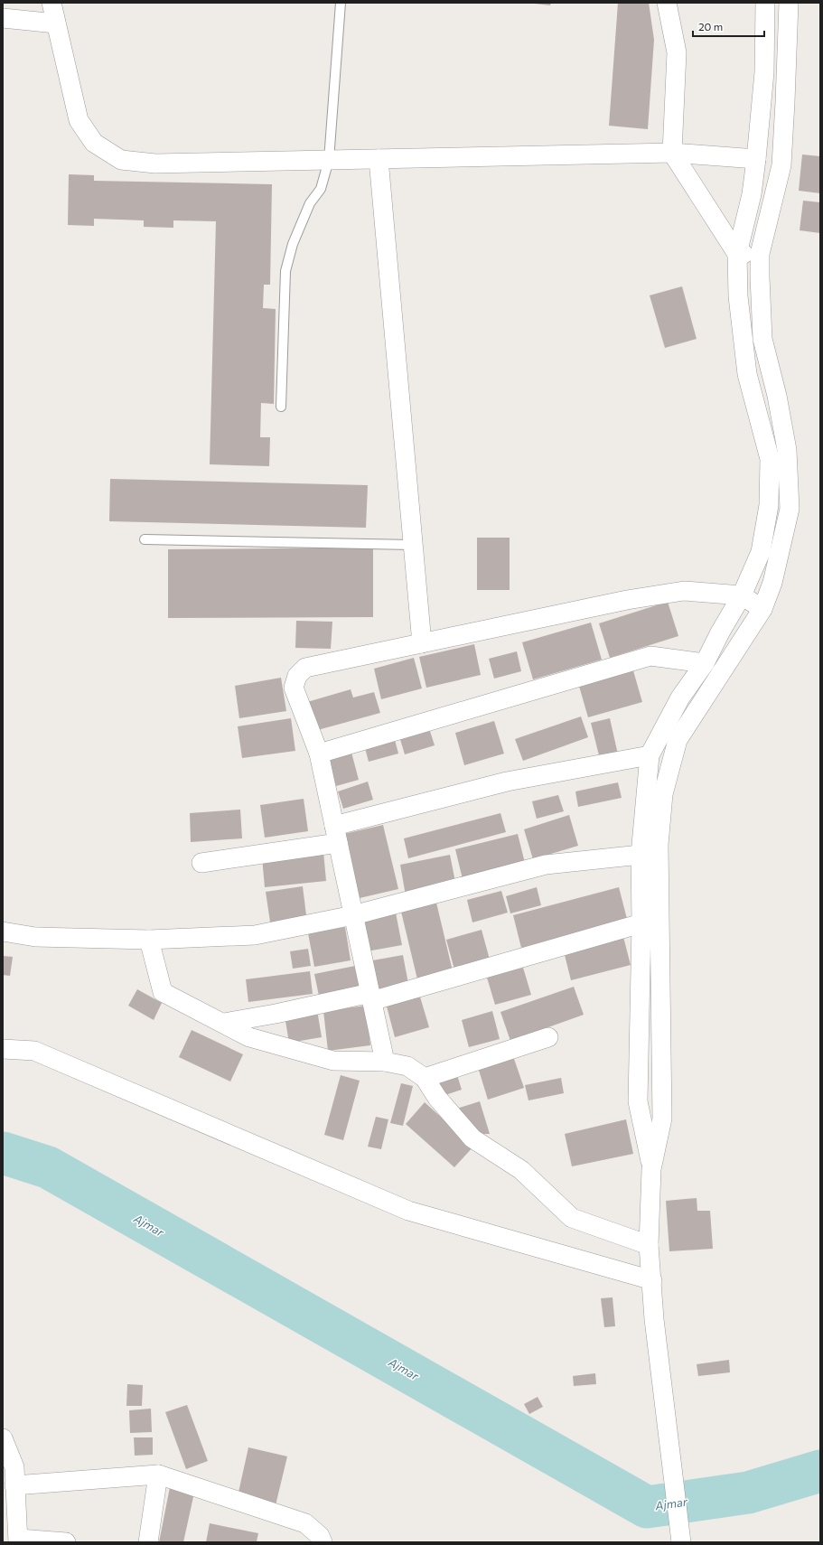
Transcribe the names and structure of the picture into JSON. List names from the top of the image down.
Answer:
{
  "water": ["Ajmar"],
  "scale_bar": "20 m"
}
